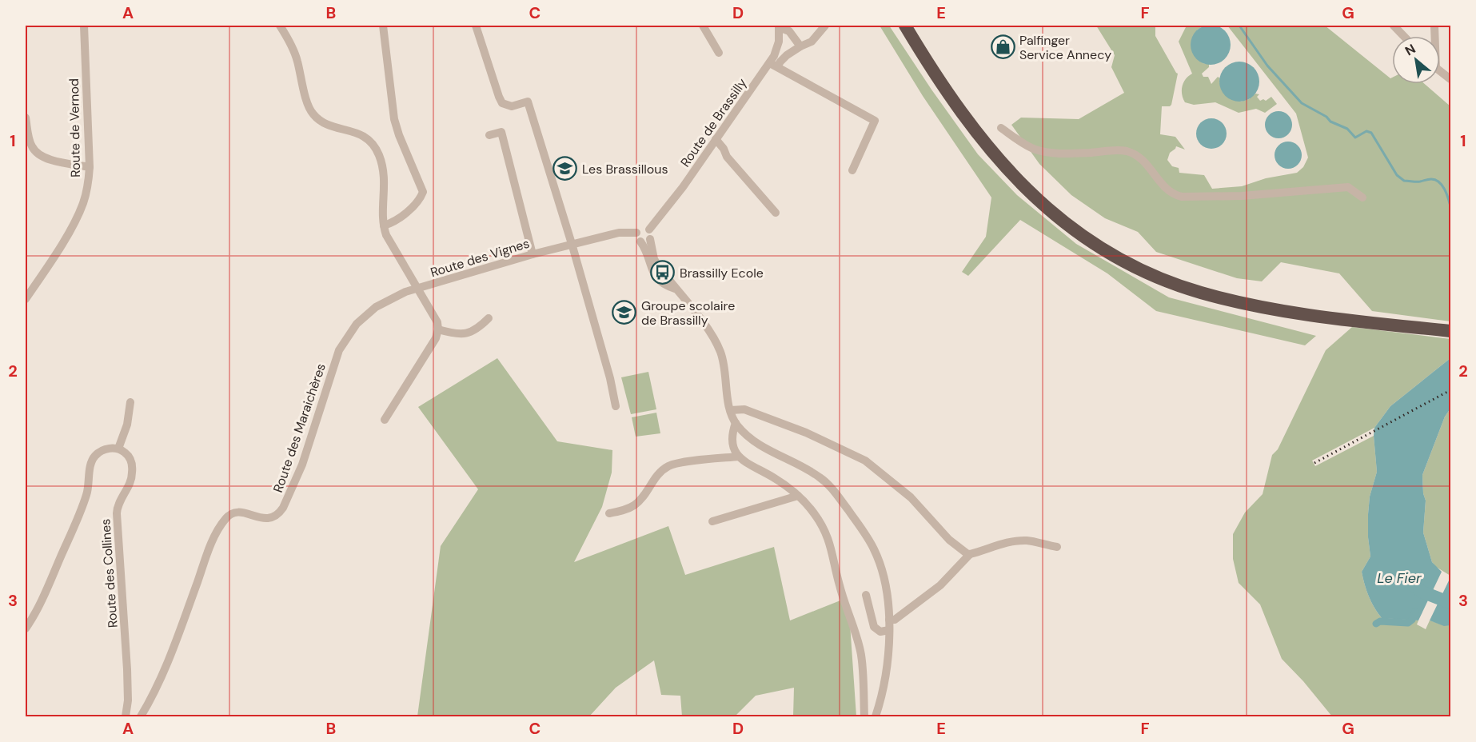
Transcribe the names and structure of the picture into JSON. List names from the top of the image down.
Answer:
{
  "streets": {
    "street": [
      "Route de Brassilly",
      "Route de Vernod",
      "Route des Vignes",
      "Route des Maraichères",
      "Route des Collines"
    ]
  },
  "crossings": [
    ["Route de Brassilly", "Route des Vignes"],
    ["Route des Vignes", "Route des Maraichères"]
  ],
  "water": ["Le Fier"],
  "places": {
    "shop": ["Palfinger Service Annecy"],
    "school or university": ["Les Brassillous", "Groupe scolaire de Brassilly"],
    "bus stop": ["Brassilly Ecole"]
  },
  "north": "top left",
  "grid": {
    "columns": [
      "A",
      "B",
      "C",
      "D",
      "E",
      "F",
      "G"
    ],
    "rows": ["1", "2", "3"]
  }
}
